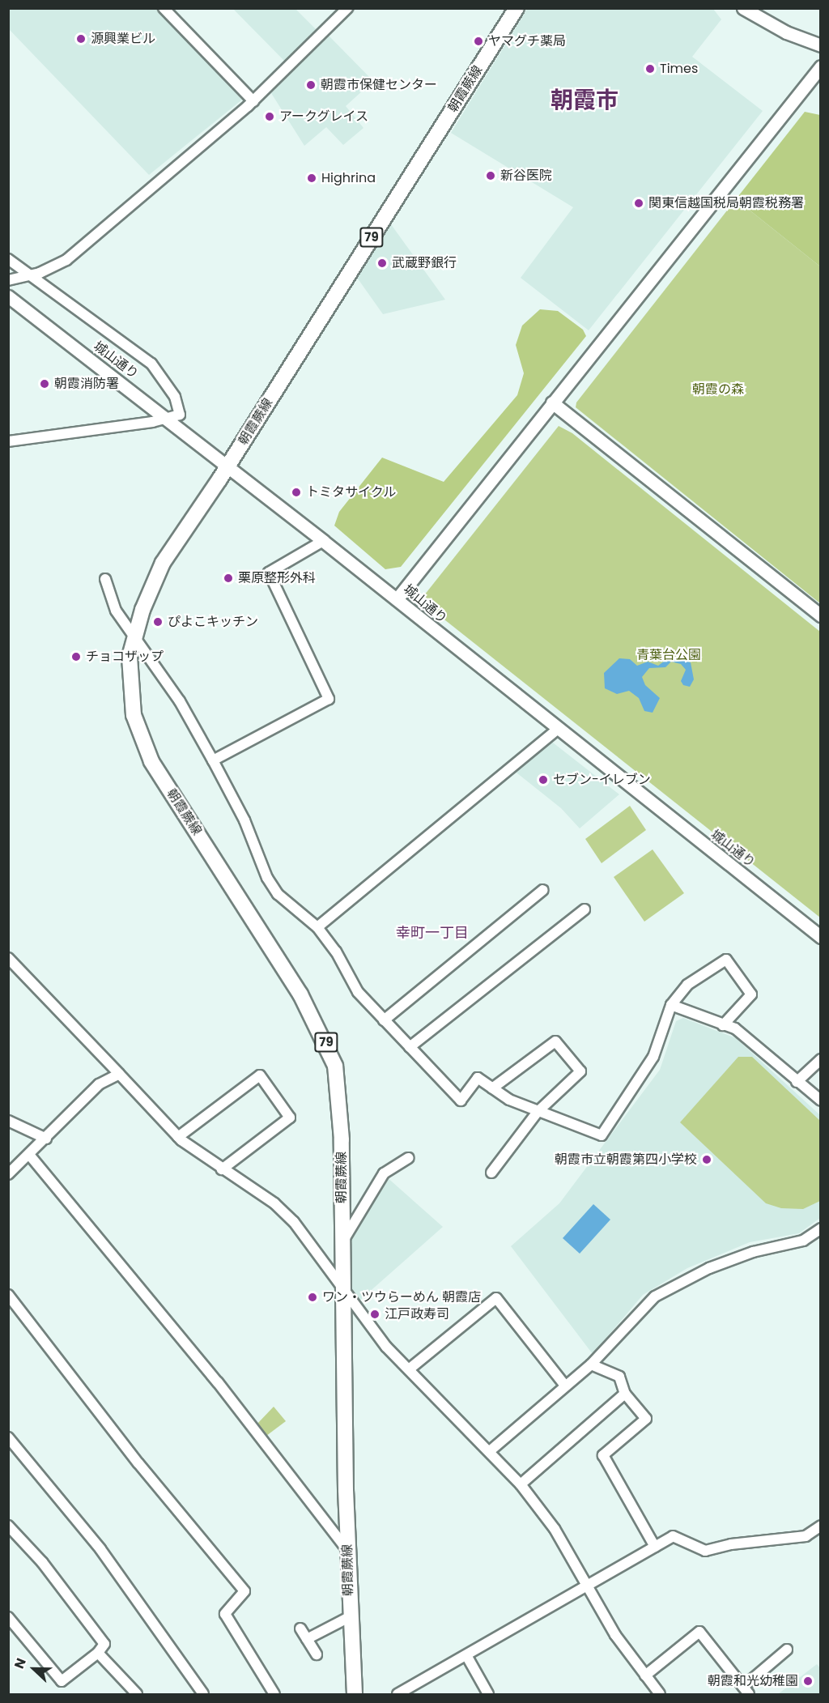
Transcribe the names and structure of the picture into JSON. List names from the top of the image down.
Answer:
{
  "streets": {
    "main road": ["朝霞蕨線", "79"],
    "street": ["城山通り"]
  },
  "crossings": [
    ["朝霞蕨線", "城山通り"]
  ],
  "districts": ["朝霞市", "幸町一丁目"],
  "parks": ["朝霞の森", "青葉台公園"],
  "places": [
    "源興業ビル",
    "ヤマグチ薬局",
    "Times",
    "朝霞市保健センター",
    "アークグレイス",
    "新谷医院",
    "Highrina",
    "関東信越国税局朝霞税務署",
    "武蔵野銀行",
    "朝霞消防署",
    "トミタサイクル",
    "栗原整形外科",
    "ぴよこキッチン",
    "チョコザップ",
    "セブン-イレブン",
    "朝霞市立朝霞第四小学校",
    "ワン・ツウらーめん 朝霞店",
    "江戸政寿司",
    "朝霞和光幼稚園"
  ],
  "north": "left"
}
